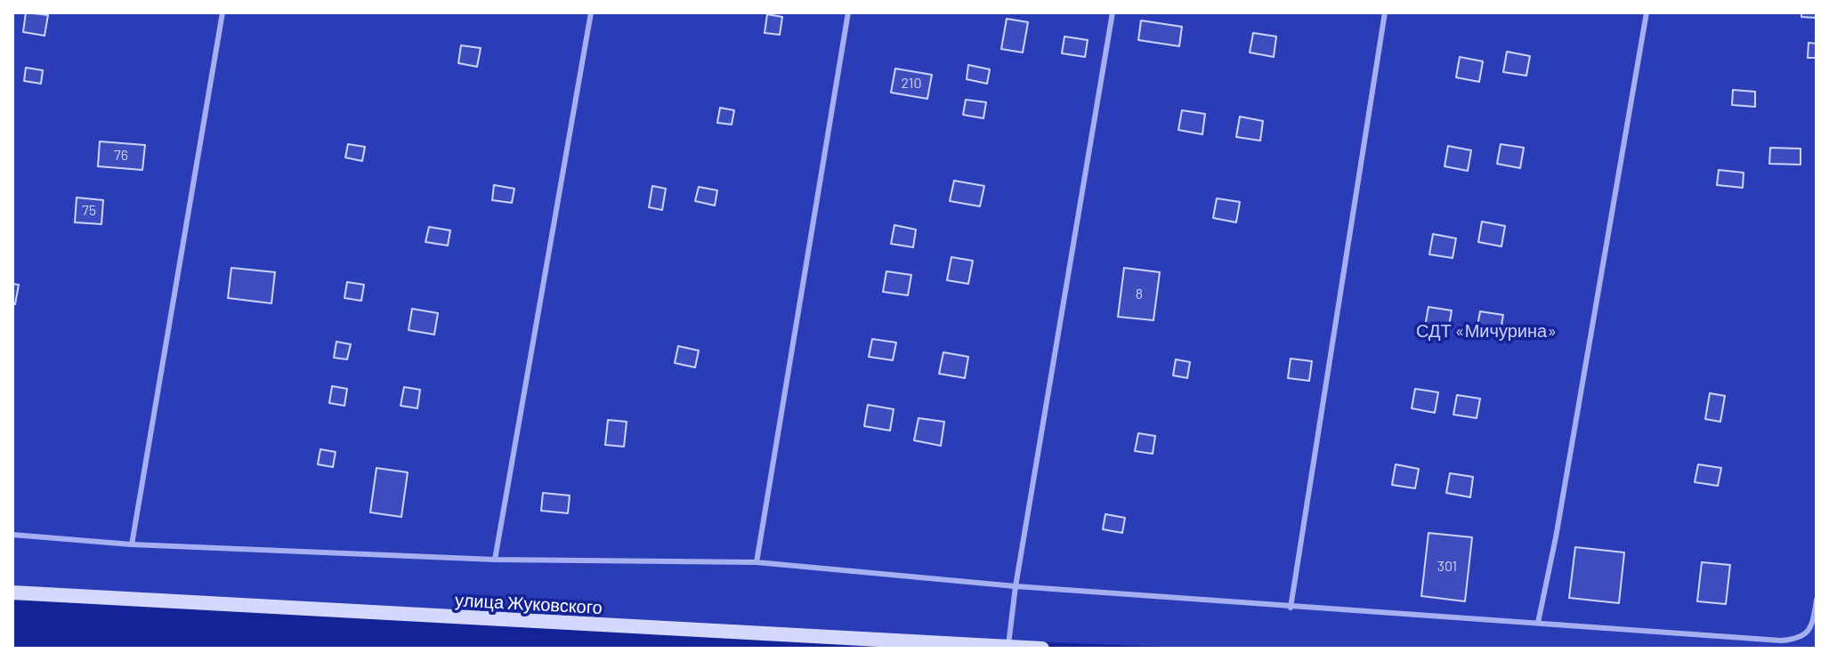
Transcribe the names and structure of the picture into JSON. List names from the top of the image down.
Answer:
{
  "streets": {
    "main road": ["улица Жуковского"]
  },
  "parks": ["СДТ «Мичурина»"],
  "house_numbers": [
    "210",
    "76",
    "75",
    "8",
    "301"
  ]
}
